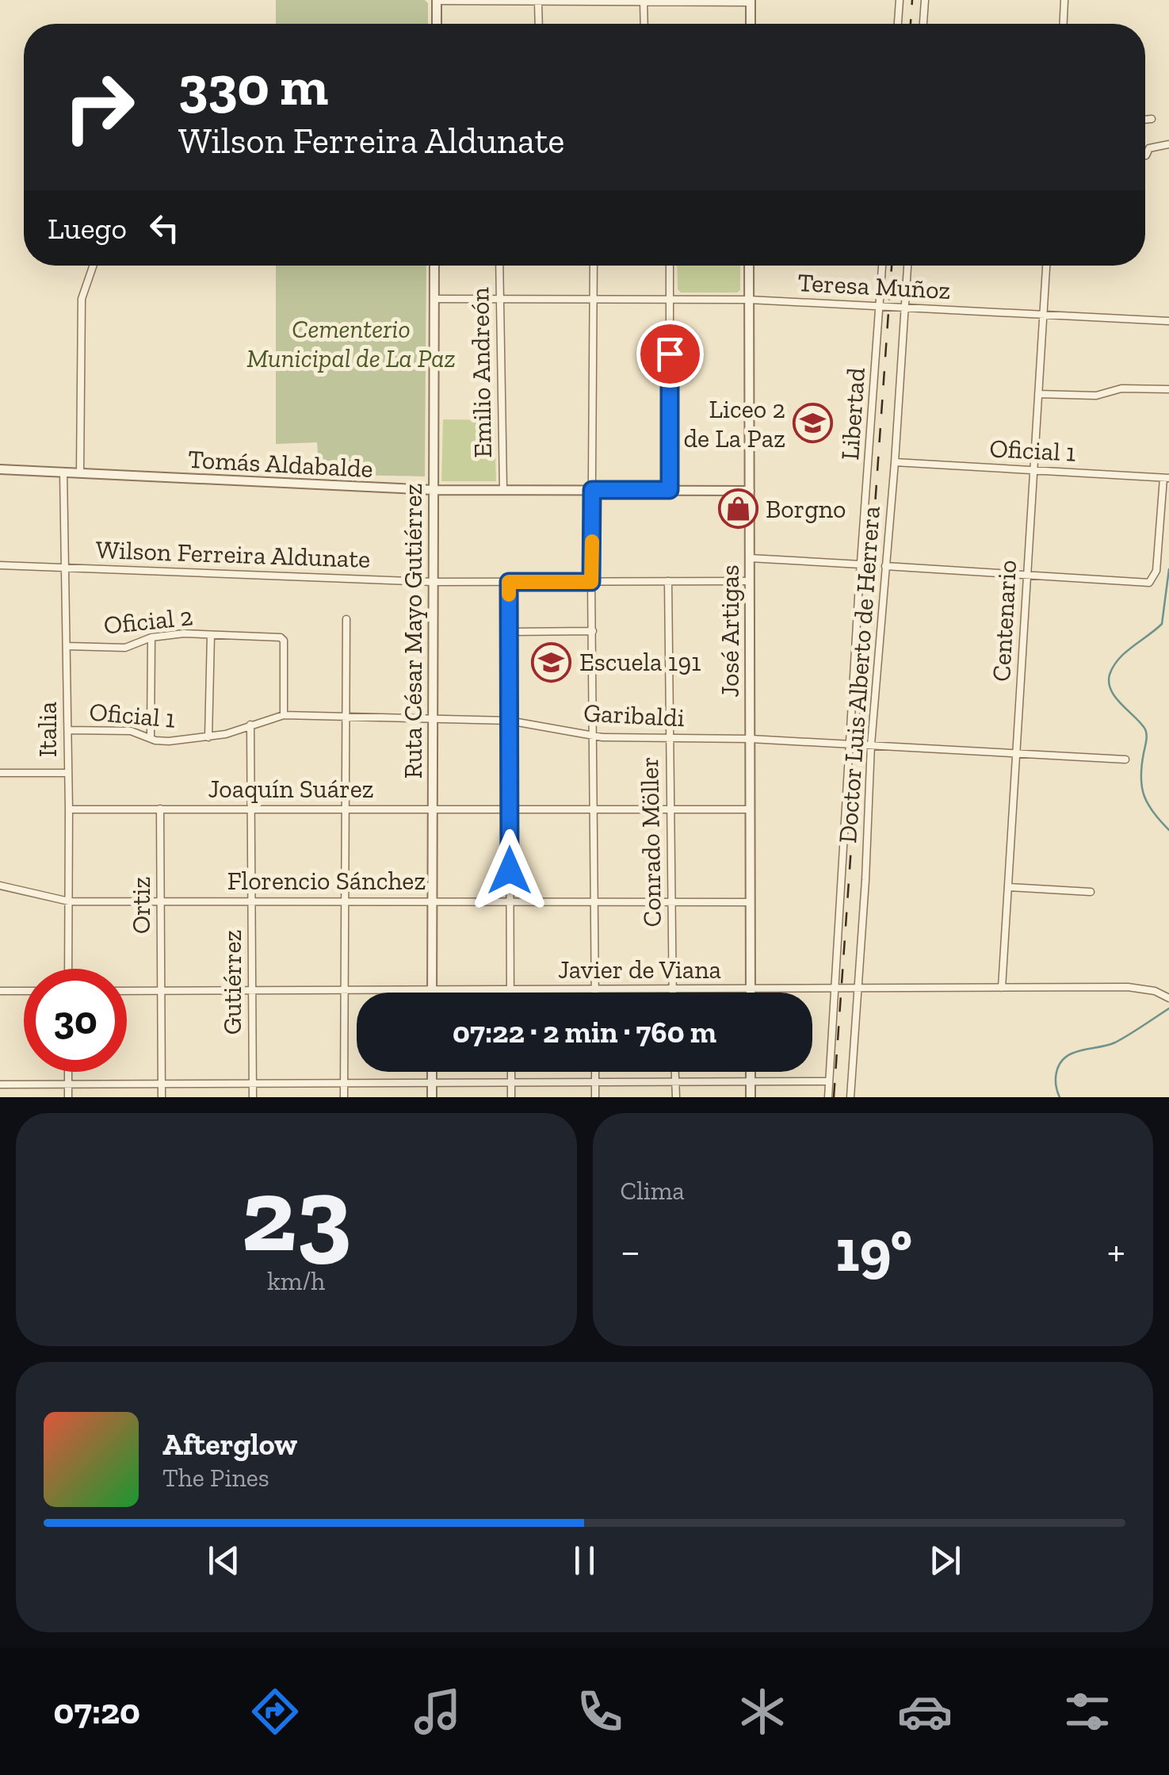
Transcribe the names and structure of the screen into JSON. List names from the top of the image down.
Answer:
{
  "streets": {
    "street": [
      "Teresa Muñoz",
      "Emilio Andreón",
      "Libertad",
      "Oficial 1",
      "Tomás Aldabalde",
      "Wilson Ferreira Aldunate",
      "Oficial 2",
      "Centenario",
      "Ruta César Mayo Gutiérrez",
      "José Artigas",
      "Doctor Luis Alberto de Herrera",
      "Garibaldi",
      "Italia",
      "Joaquín Suárez",
      "Conrado Möller",
      "Florencio Sánchez",
      "Ortiz",
      "Javier de Viana",
      "Gutiérrez"
    ]
  },
  "crossings": [
    ["Teresa Muñoz", "Emilio Andreón"],
    ["Teresa Muñoz", "Libertad"],
    ["Teresa Muñoz", "Centenario"],
    ["Teresa Muñoz", "Ruta César Mayo Gutiérrez"],
    ["Teresa Muñoz", "José Artigas"],
    ["Teresa Muñoz", "Doctor Luis Alberto de Herrera"],
    ["Emilio Andreón", "Tomás Aldabalde"],
    ["Libertad", "Garibaldi"],
    ["Libertad", "Javier de Viana"],
    ["Oficial 1", "Oficial 2"],
    ["Oficial 1", "Centenario"],
    ["Oficial 1", "Doctor Luis Alberto de Herrera"],
    ["Oficial 1", "Garibaldi"],
    ["Oficial 1", "Italia"],
    ["Oficial 1", "Gutiérrez"],
    ["Tomás Aldabalde", "Ruta César Mayo Gutiérrez"],
    ["Tomás Aldabalde", "José Artigas"],
    ["Tomás Aldabalde", "Italia"],
    ["Wilson Ferreira Aldunate", "Ruta César Mayo Gutiérrez"],
    ["Wilson Ferreira Aldunate", "José Artigas"],
    ["Wilson Ferreira Aldunate", "Italia"],
    ["Wilson Ferreira Aldunate", "Conrado Möller"],
    ["Oficial 2", "Garibaldi"],
    ["Oficial 2", "Italia"],
    ["Centenario", "Garibaldi"],
    ["Centenario", "Javier de Viana"],
    ["Ruta César Mayo Gutiérrez", "Garibaldi"],
    ["Ruta César Mayo Gutiérrez", "Joaquín Suárez"],
    ["Ruta César Mayo Gutiérrez", "Florencio Sánchez"],
    ["Ruta César Mayo Gutiérrez", "Javier de Viana"],
    ["José Artigas", "Garibaldi"],
    ["José Artigas", "Joaquín Suárez"],
    ["José Artigas", "Florencio Sánchez"],
    ["José Artigas", "Javier de Viana"],
    ["Doctor Luis Alberto de Herrera", "Garibaldi"],
    ["Doctor Luis Alberto de Herrera", "Javier de Viana"],
    ["Garibaldi", "Conrado Möller"],
    ["Italia", "Joaquín Suárez"],
    ["Italia", "Florencio Sánchez"],
    ["Joaquín Suárez", "Conrado Möller"],
    ["Joaquín Suárez", "Ortiz"],
    ["Joaquín Suárez", "Gutiérrez"],
    ["Conrado Möller", "Florencio Sánchez"],
    ["Conrado Möller", "Javier de Viana"],
    ["Florencio Sánchez", "Ortiz"],
    ["Florencio Sánchez", "Gutiérrez"],
    ["Ortiz", "Javier de Viana"],
    ["Javier de Viana", "Gutiérrez"]
  ],
  "parks": ["Cementerio Municipal de La Paz"],
  "places": {
    "school or university": ["Liceo 2 de La Paz", "Escuela 191"],
    "shop": ["Borgno"]
  },
  "page": {
    "turn": ["330 m", "Wilson Ferreira Aldunate"],
    "then": "Luego",
    "limit": "30",
    "trip": "07:22 · 2 min · 760 m",
    "tile": [
      ["23", "km/h"],
      "Clima"
    ],
    "heat": ["−", "19°", "+"],
    "song": ["Afterglow", "The Pines"],
    "tabs": "07:20"
  }
}
